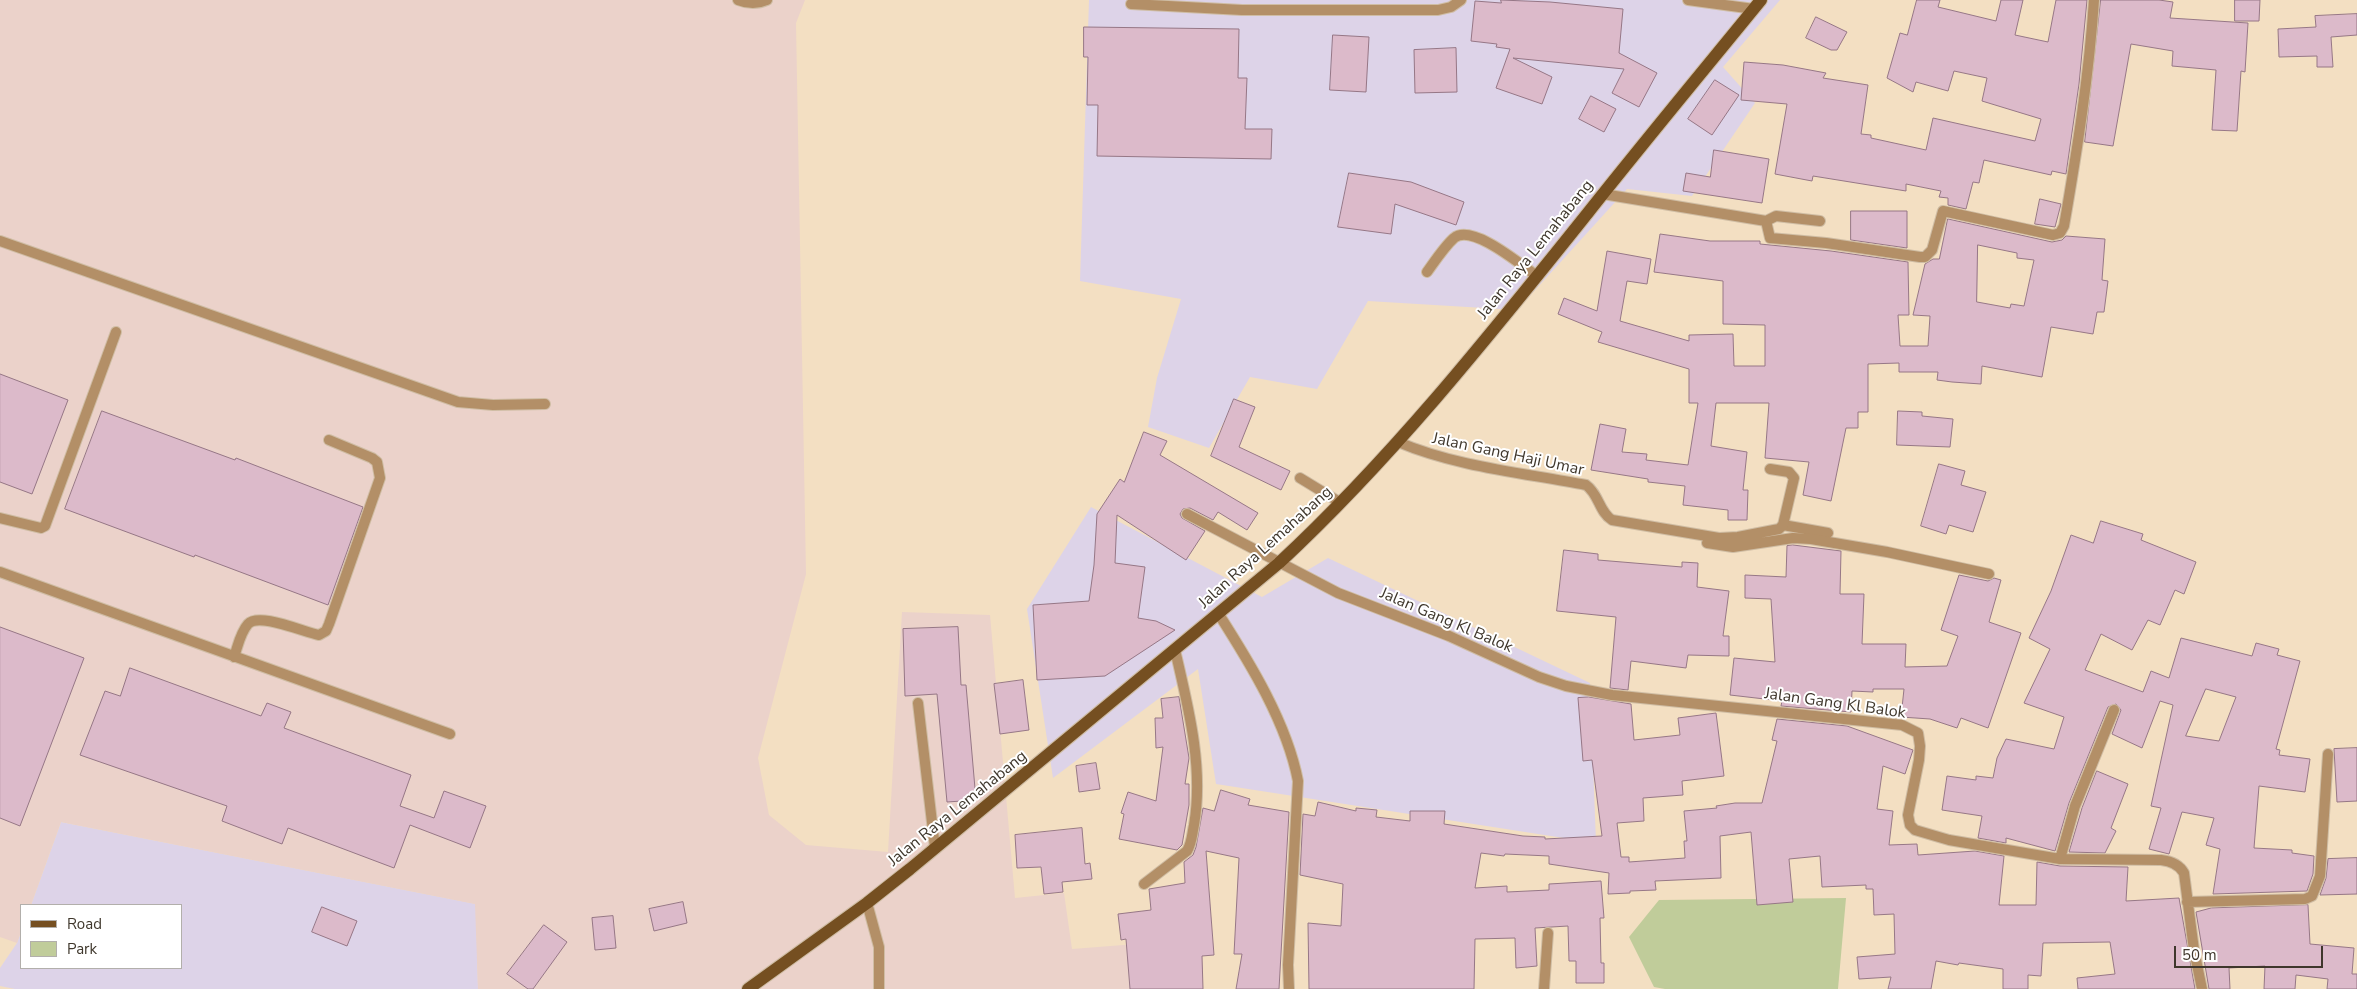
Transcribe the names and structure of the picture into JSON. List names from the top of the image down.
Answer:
{
  "streets": {
    "main road": ["Jalan Raya Lemahabang"],
    "street": ["Jalan Gang Haji Umar", "Jalan Gang Kl Balok"]
  },
  "crossings": [
    ["Jalan Raya Lemahabang", "Jalan Gang Haji Umar"],
    ["Jalan Raya Lemahabang", "Jalan Gang Kl Balok"]
  ],
  "legend": ["Road", "Park"],
  "scale_bar": "50 m"
}
